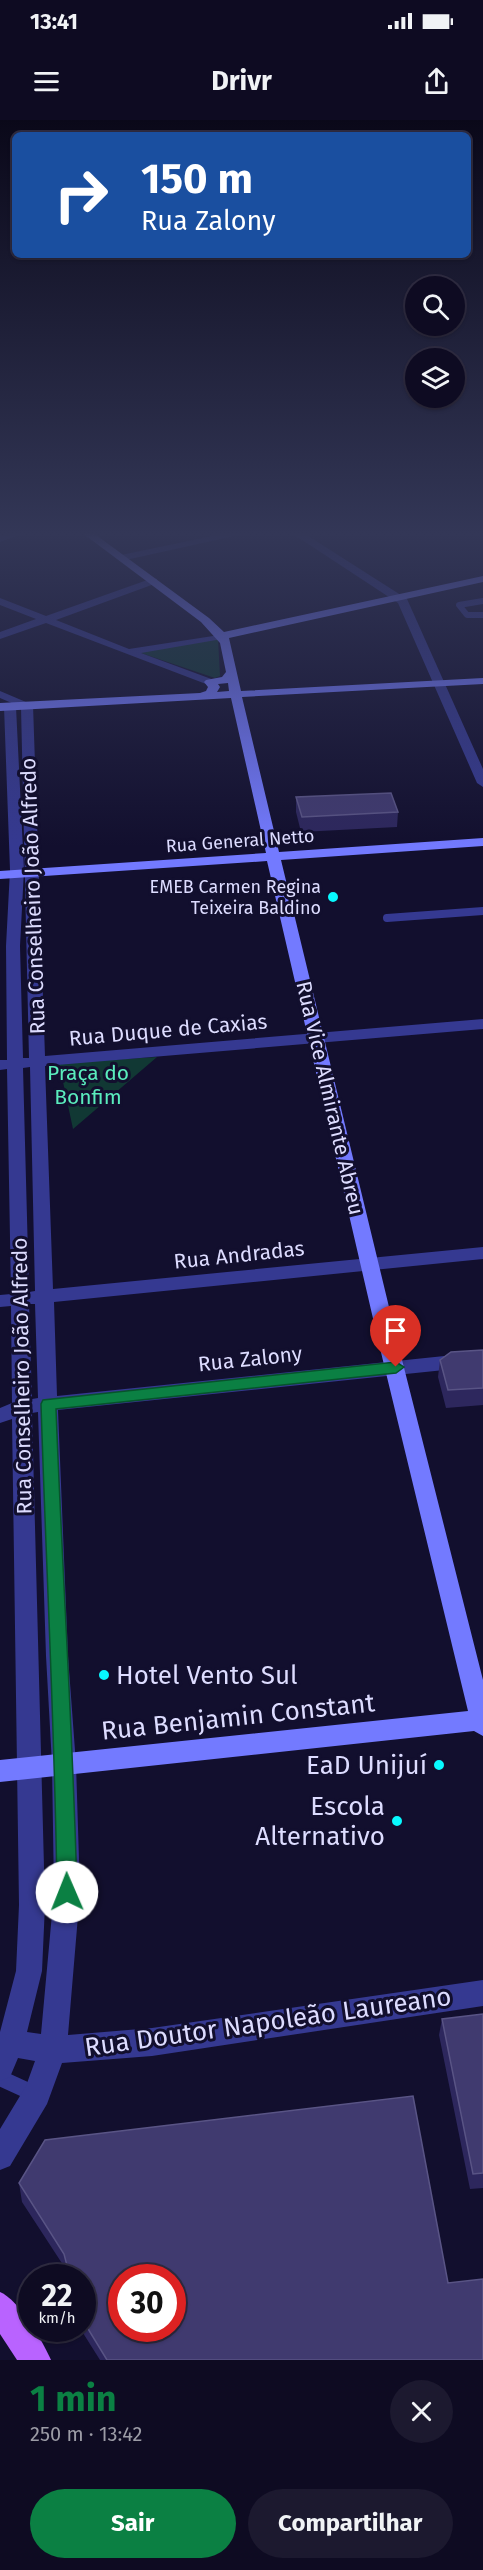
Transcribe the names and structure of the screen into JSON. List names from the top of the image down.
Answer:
{
  "streets": {
    "street": [
      "Rua General Netto",
      "Rua Conselheiro João Alfredo",
      "Rua Duque de Caxias",
      "Rua Vice Almirante Abreu",
      "Rua Andradas",
      "Rua Zalony",
      "Rua Benjamin Constant",
      "Rua Doutor Napoleão Laureano"
    ]
  },
  "crossings": [
    ["Rua General Netto", "Rua Conselheiro João Alfredo"],
    ["Rua General Netto", "Rua Vice Almirante Abreu"],
    ["Rua Conselheiro João Alfredo", "Rua Duque de Caxias"],
    ["Rua Conselheiro João Alfredo", "Rua Andradas"],
    ["Rua Conselheiro João Alfredo", "Rua Zalony"],
    ["Rua Conselheiro João Alfredo", "Rua Benjamin Constant"],
    ["Rua Conselheiro João Alfredo", "Rua Doutor Napoleão Laureano"],
    ["Rua Duque de Caxias", "Rua Vice Almirante Abreu"],
    ["Rua Vice Almirante Abreu", "Rua Andradas"],
    ["Rua Vice Almirante Abreu", "Rua Zalony"],
    ["Rua Vice Almirante Abreu", "Rua Benjamin Constant"]
  ],
  "parks": ["Praça do Bonfim"],
  "places": [
    "EMEB Carmen Regina Teixeira Baldino",
    "Hotel Vento Sul",
    "EaD Unijuí",
    "Escola Alternativo"
  ],
  "page": {
    "status": "13:41",
    "header": "Drivr",
    "turn": ["150 m", "Rua Zalony"],
    "speed": "22 km/h",
    "limit": "30",
    "heading": ["1 min", "250 m · 13:42"],
    "buttons": ["Sair", "Compartilhar"]
  }
}
